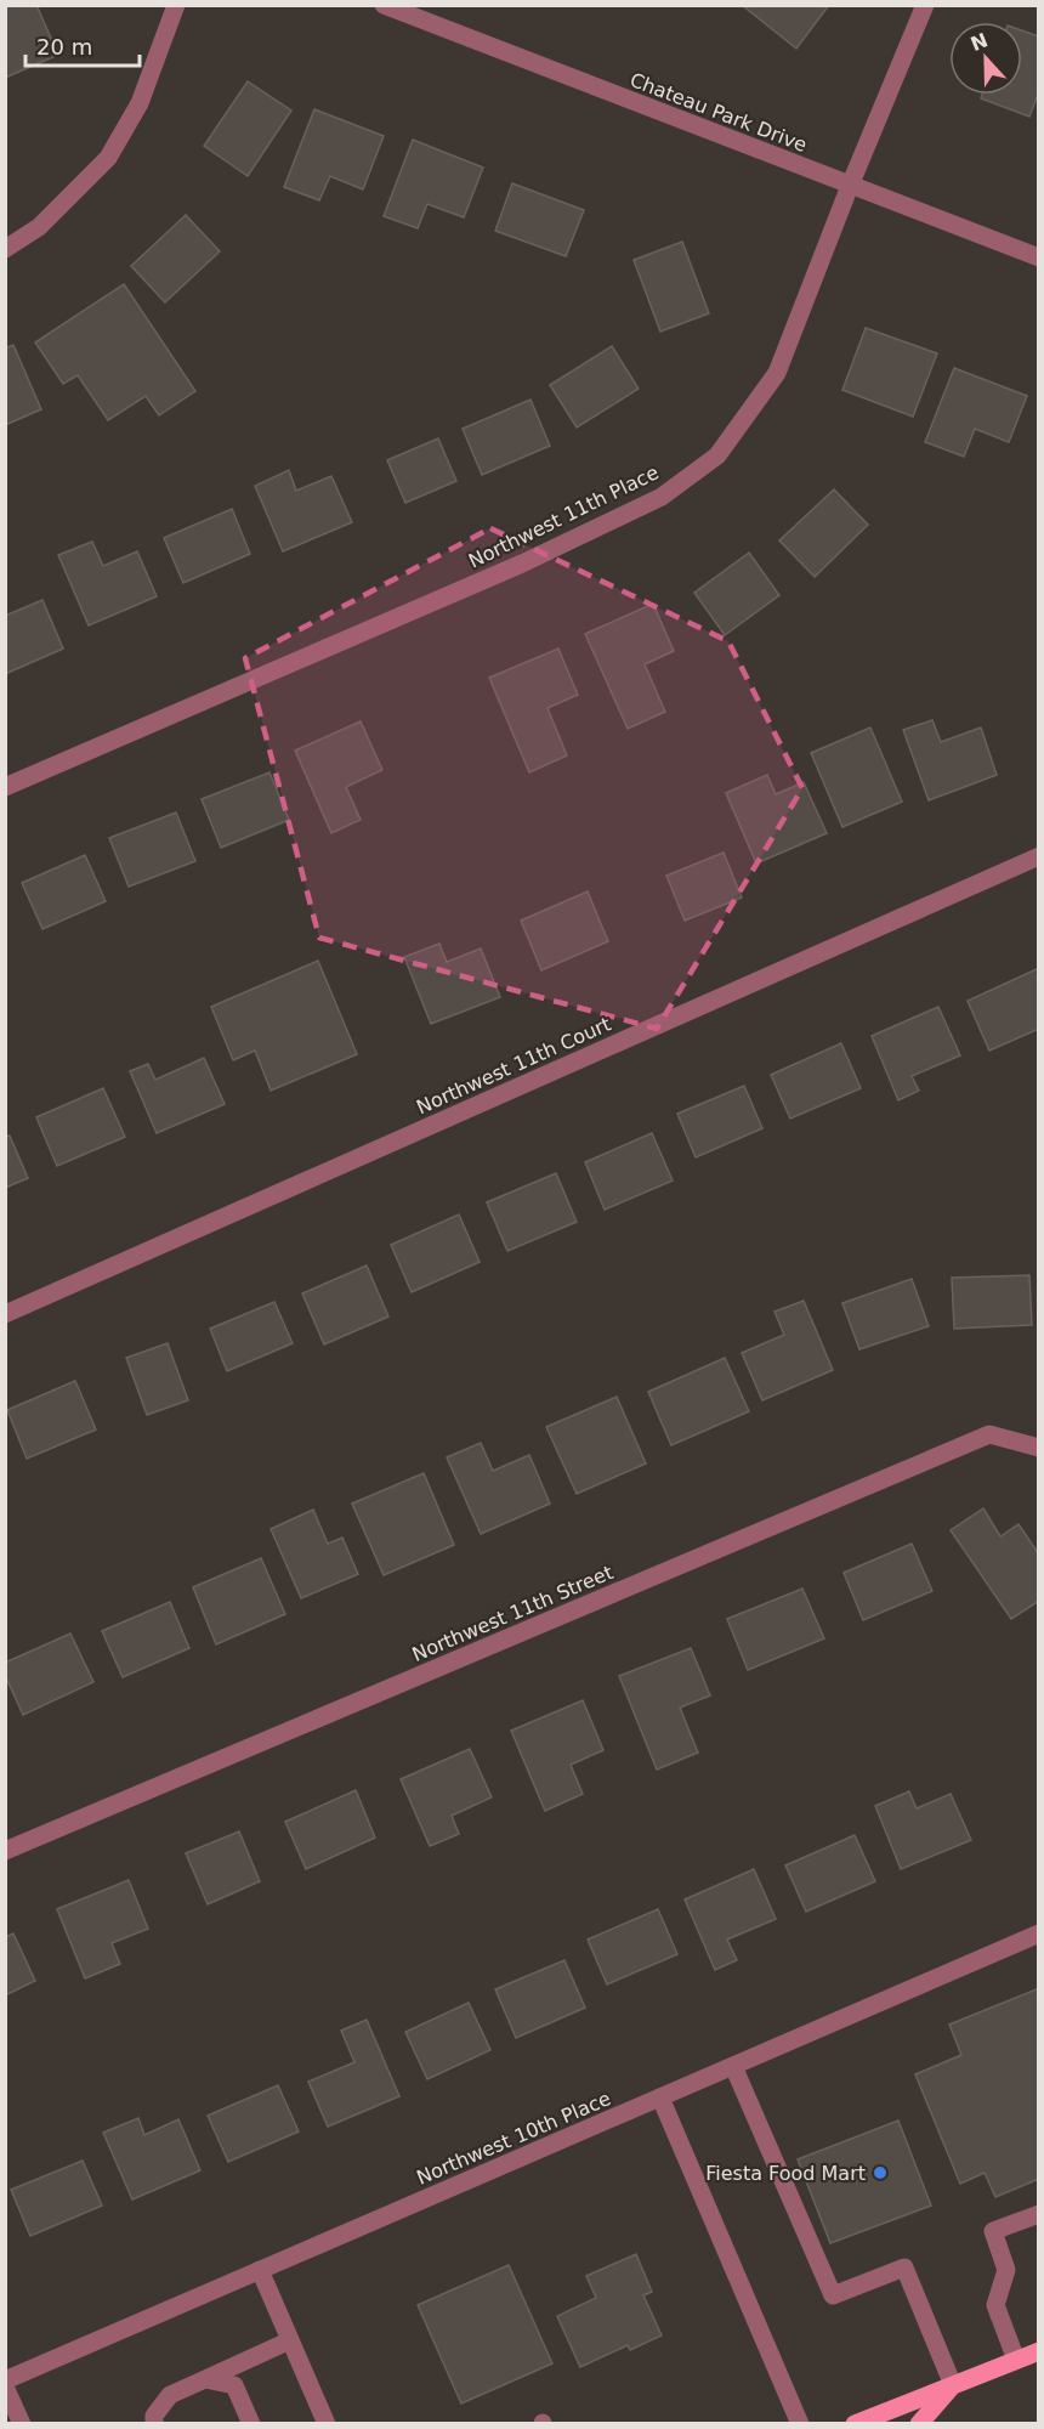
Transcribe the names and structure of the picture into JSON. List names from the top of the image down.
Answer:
{
  "streets": {
    "street": [
      "Chateau Park Drive",
      "Northwest 11th Place",
      "Northwest 11th Court",
      "Northwest 11th Street",
      "Northwest 10th Place"
    ]
  },
  "crossings": [
    ["Chateau Park Drive", "Northwest 11th Place"]
  ],
  "places": ["Fiesta Food Mart"],
  "scale_bar": "20 m",
  "north": "top"
}
